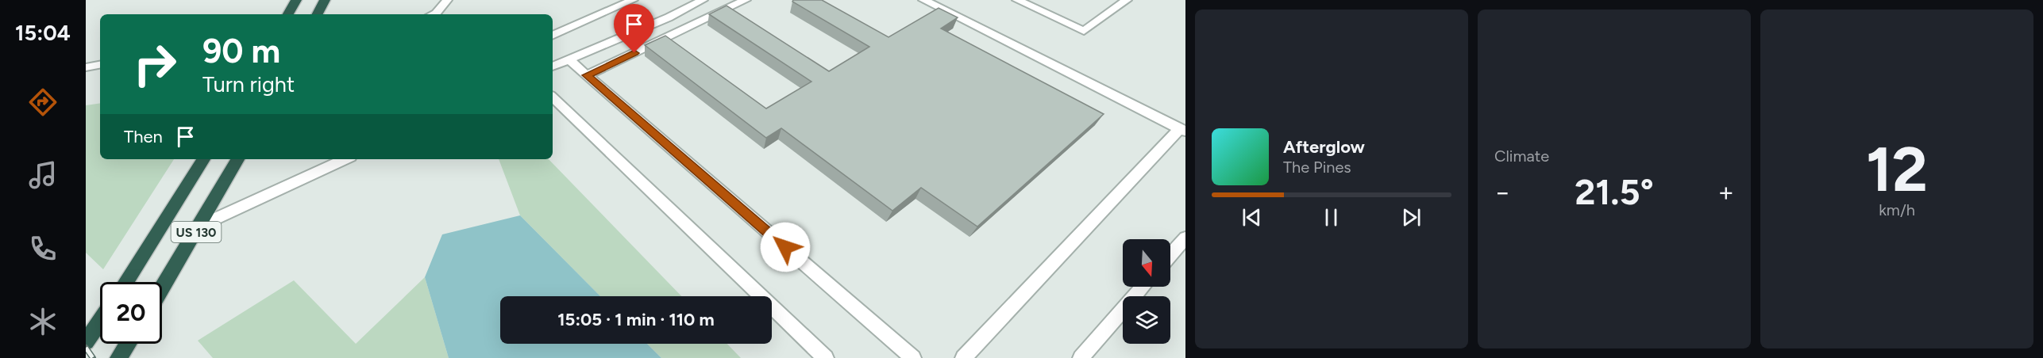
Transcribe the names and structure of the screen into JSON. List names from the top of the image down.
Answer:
{
  "streets": {
    "highway": ["US 130"]
  },
  "north": "bottom",
  "page": {
    "tabs": "15:04",
    "tile": [
      "Climate",
      ["12", "km/h"]
    ],
    "turn": ["90 m", "Turn right"],
    "then": "Then",
    "song": ["Afterglow", "The Pines"],
    "heat": ["−", "21.5°", "+"],
    "limit": "20",
    "trip": "15:05 · 1 min · 110 m"
  }
}
